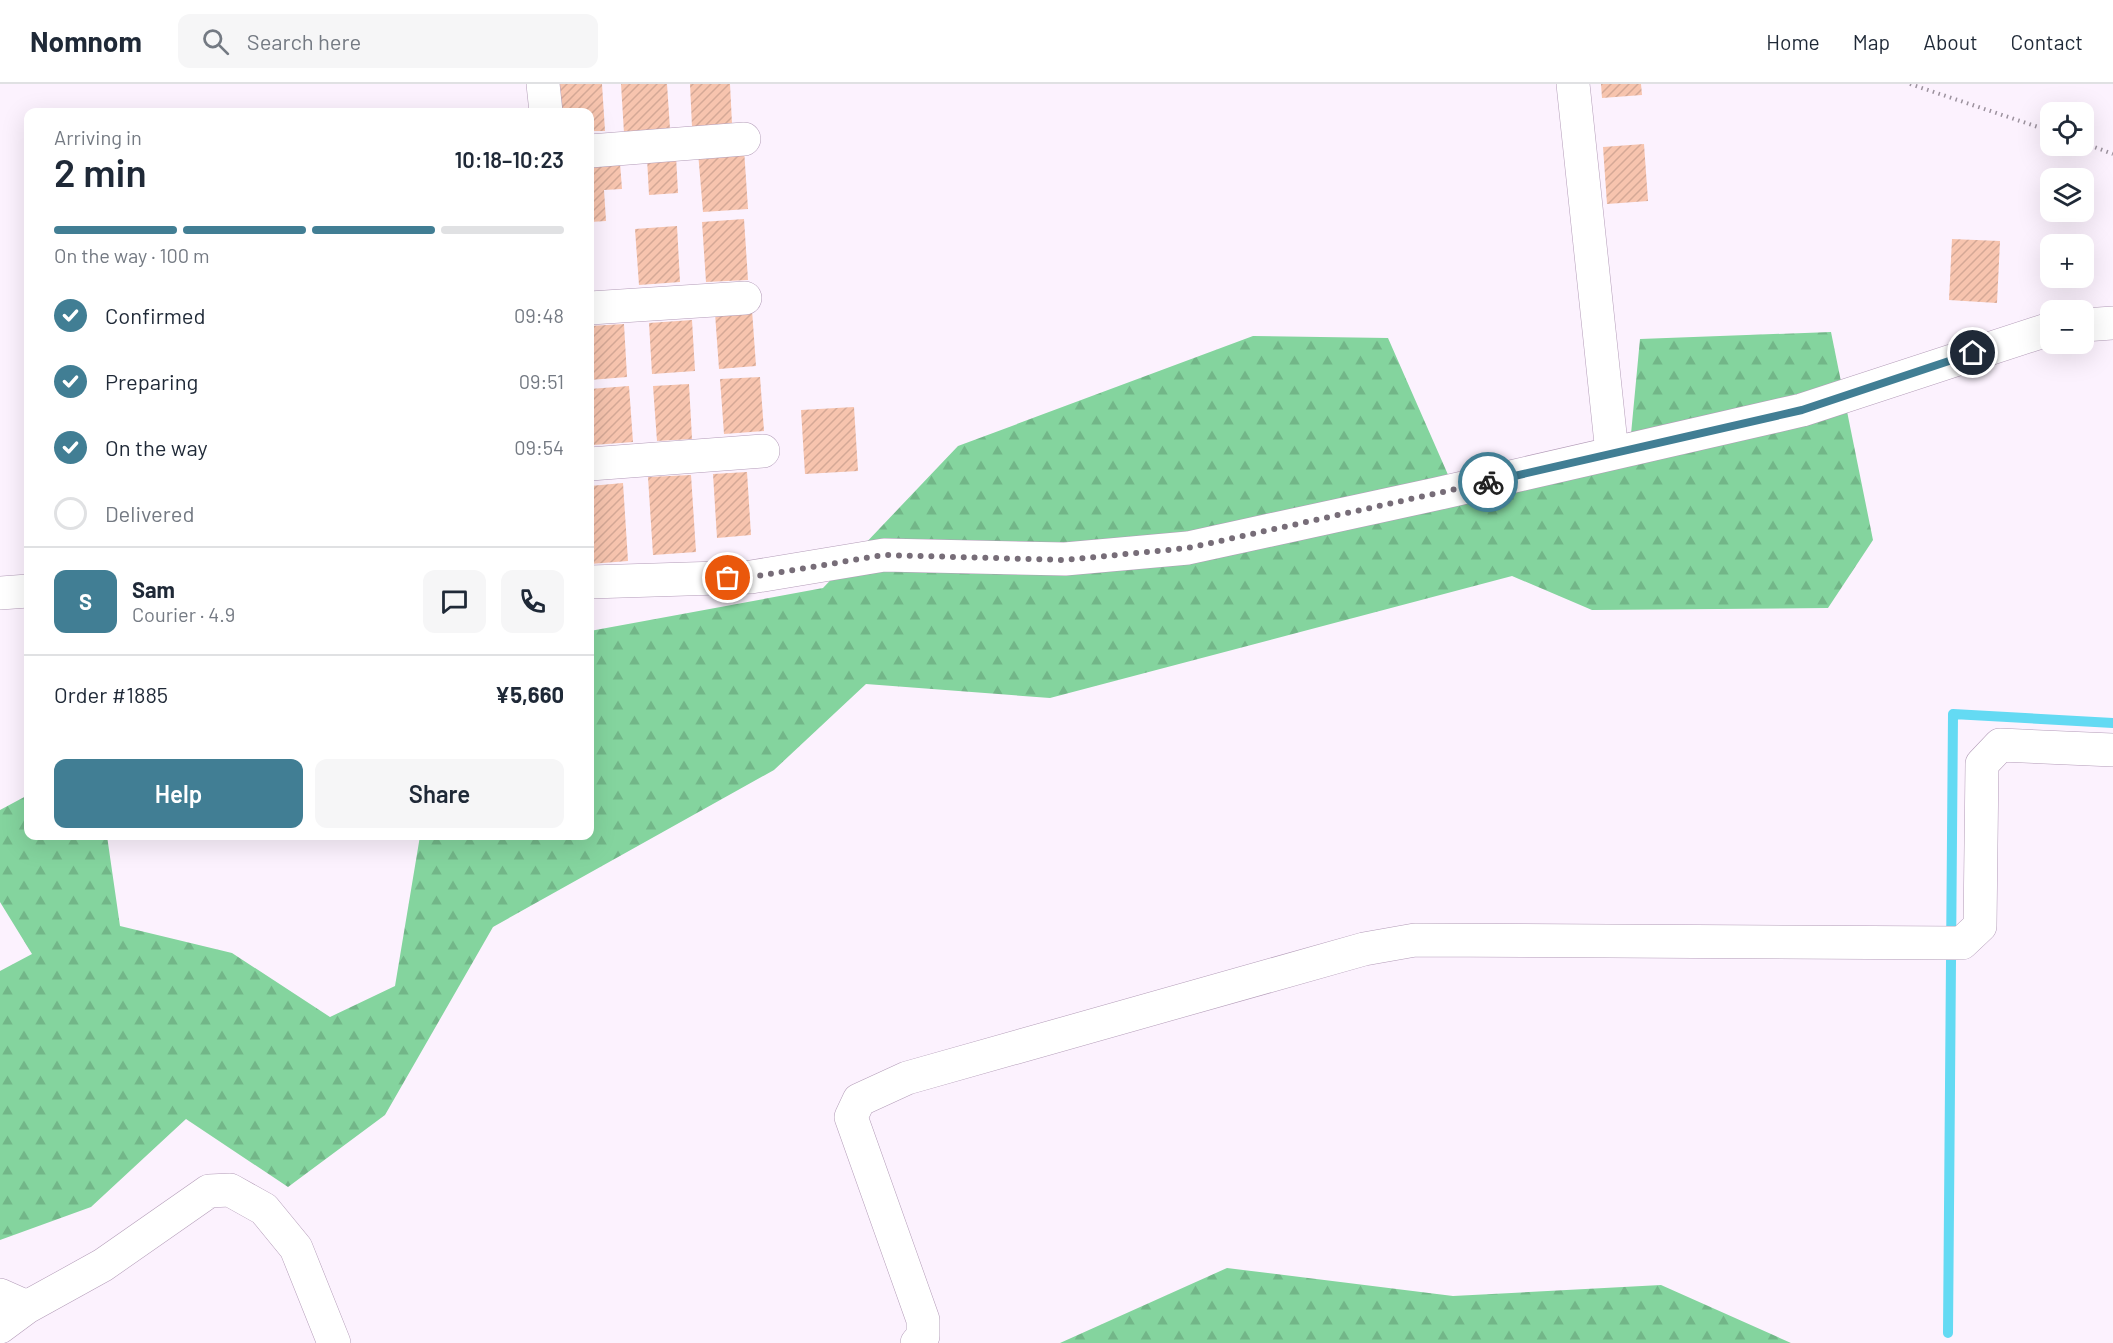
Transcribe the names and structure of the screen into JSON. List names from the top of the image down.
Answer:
{
  "page": {
    "header": "Nomnom",
    "search": "Search here",
    "nav": [
      "Home",
      "Map",
      "About",
      "Contact"
    ],
    "map_buttons": ["+", "−"],
    "heading": ["2 min", "Arriving in", "10:18–10:23"],
    "panel": [
      "Sam",
      "Courier · 4.9",
      "Order #1885",
      "¥5,660"
    ],
    "bar": "On the way · 100 m",
    "list": [
      ["Confirmed", "09:48"],
      ["Preparing", "09:51"],
      ["On the way", "09:54"],
      "Delivered"
    ],
    "round": "S",
    "buttons": ["Help", "Share"]
  }
}
